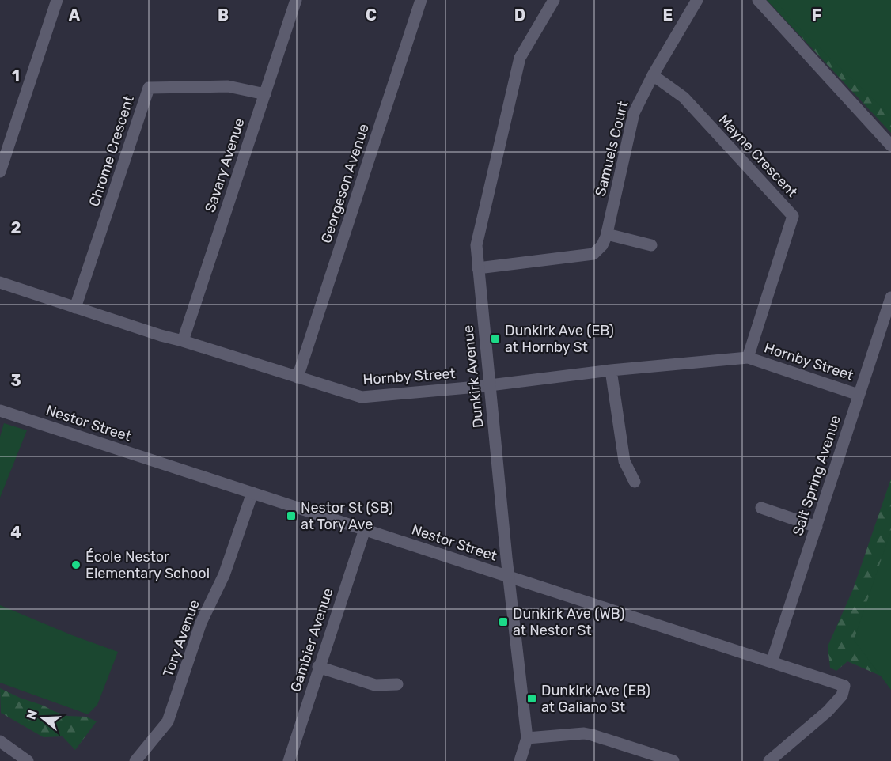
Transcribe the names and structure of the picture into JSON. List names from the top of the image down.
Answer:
{
  "streets": {
    "street": [
      "Samuels Court",
      "Chrome Crescent",
      "Mayne Crescent",
      "Savary Avenue",
      "Georgeson Avenue",
      "Hornby Street",
      "Dunkirk Avenue",
      "Nestor Street",
      "Salt Spring Avenue",
      "Tory Avenue",
      "Gambier Avenue"
    ]
  },
  "crossings": [
    ["Samuels Court", "Mayne Crescent"],
    ["Samuels Court", "Dunkirk Avenue"],
    ["Chrome Crescent", "Savary Avenue"],
    ["Chrome Crescent", "Hornby Street"],
    ["Mayne Crescent", "Hornby Street"],
    ["Savary Avenue", "Hornby Street"],
    ["Georgeson Avenue", "Hornby Street"],
    ["Hornby Street", "Dunkirk Avenue"],
    ["Hornby Street", "Salt Spring Avenue"],
    ["Dunkirk Avenue", "Nestor Street"],
    ["Nestor Street", "Salt Spring Avenue"],
    ["Nestor Street", "Tory Avenue"],
    ["Nestor Street", "Gambier Avenue"]
  ],
  "places": {
    "transit": [
      "Dunkirk Ave (EB) at Hornby St",
      "Nestor St (SB) at Tory Ave",
      "Dunkirk Ave (WB) at Nestor St",
      "Dunkirk Ave (EB) at Galiano St"
    ],
    "other": ["École Nestor Elementary School"]
  },
  "north": "left",
  "grid": {
    "columns": [
      "A",
      "B",
      "C",
      "D",
      "E",
      "F"
    ],
    "rows": [
      "1",
      "2",
      "3",
      "4"
    ]
  }
}
